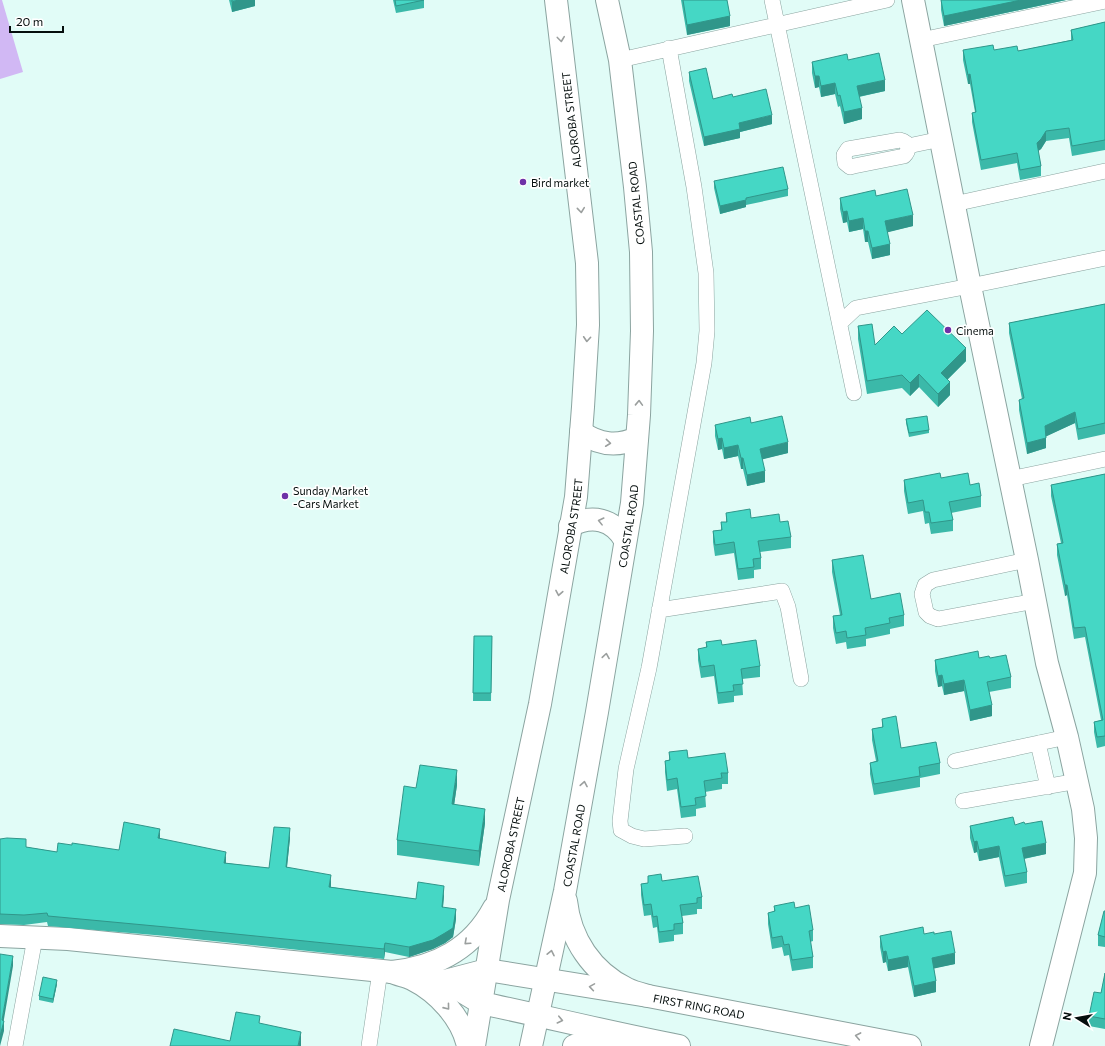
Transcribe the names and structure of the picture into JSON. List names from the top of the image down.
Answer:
{
  "streets": {
    "main road": ["ALOROBA STREET", "COASTAL ROAD", "FIRST RING ROAD"]
  },
  "crossings": [
    ["ALOROBA STREET", "FIRST RING ROAD"],
    ["COASTAL ROAD", "FIRST RING ROAD"]
  ],
  "one_way": ["ALOROBA STREET", "COASTAL ROAD"],
  "places": ["Bird market", "Cinema", "Sunday Market -Cars Market"],
  "scale_bar": "20 m",
  "north": "left"
}
